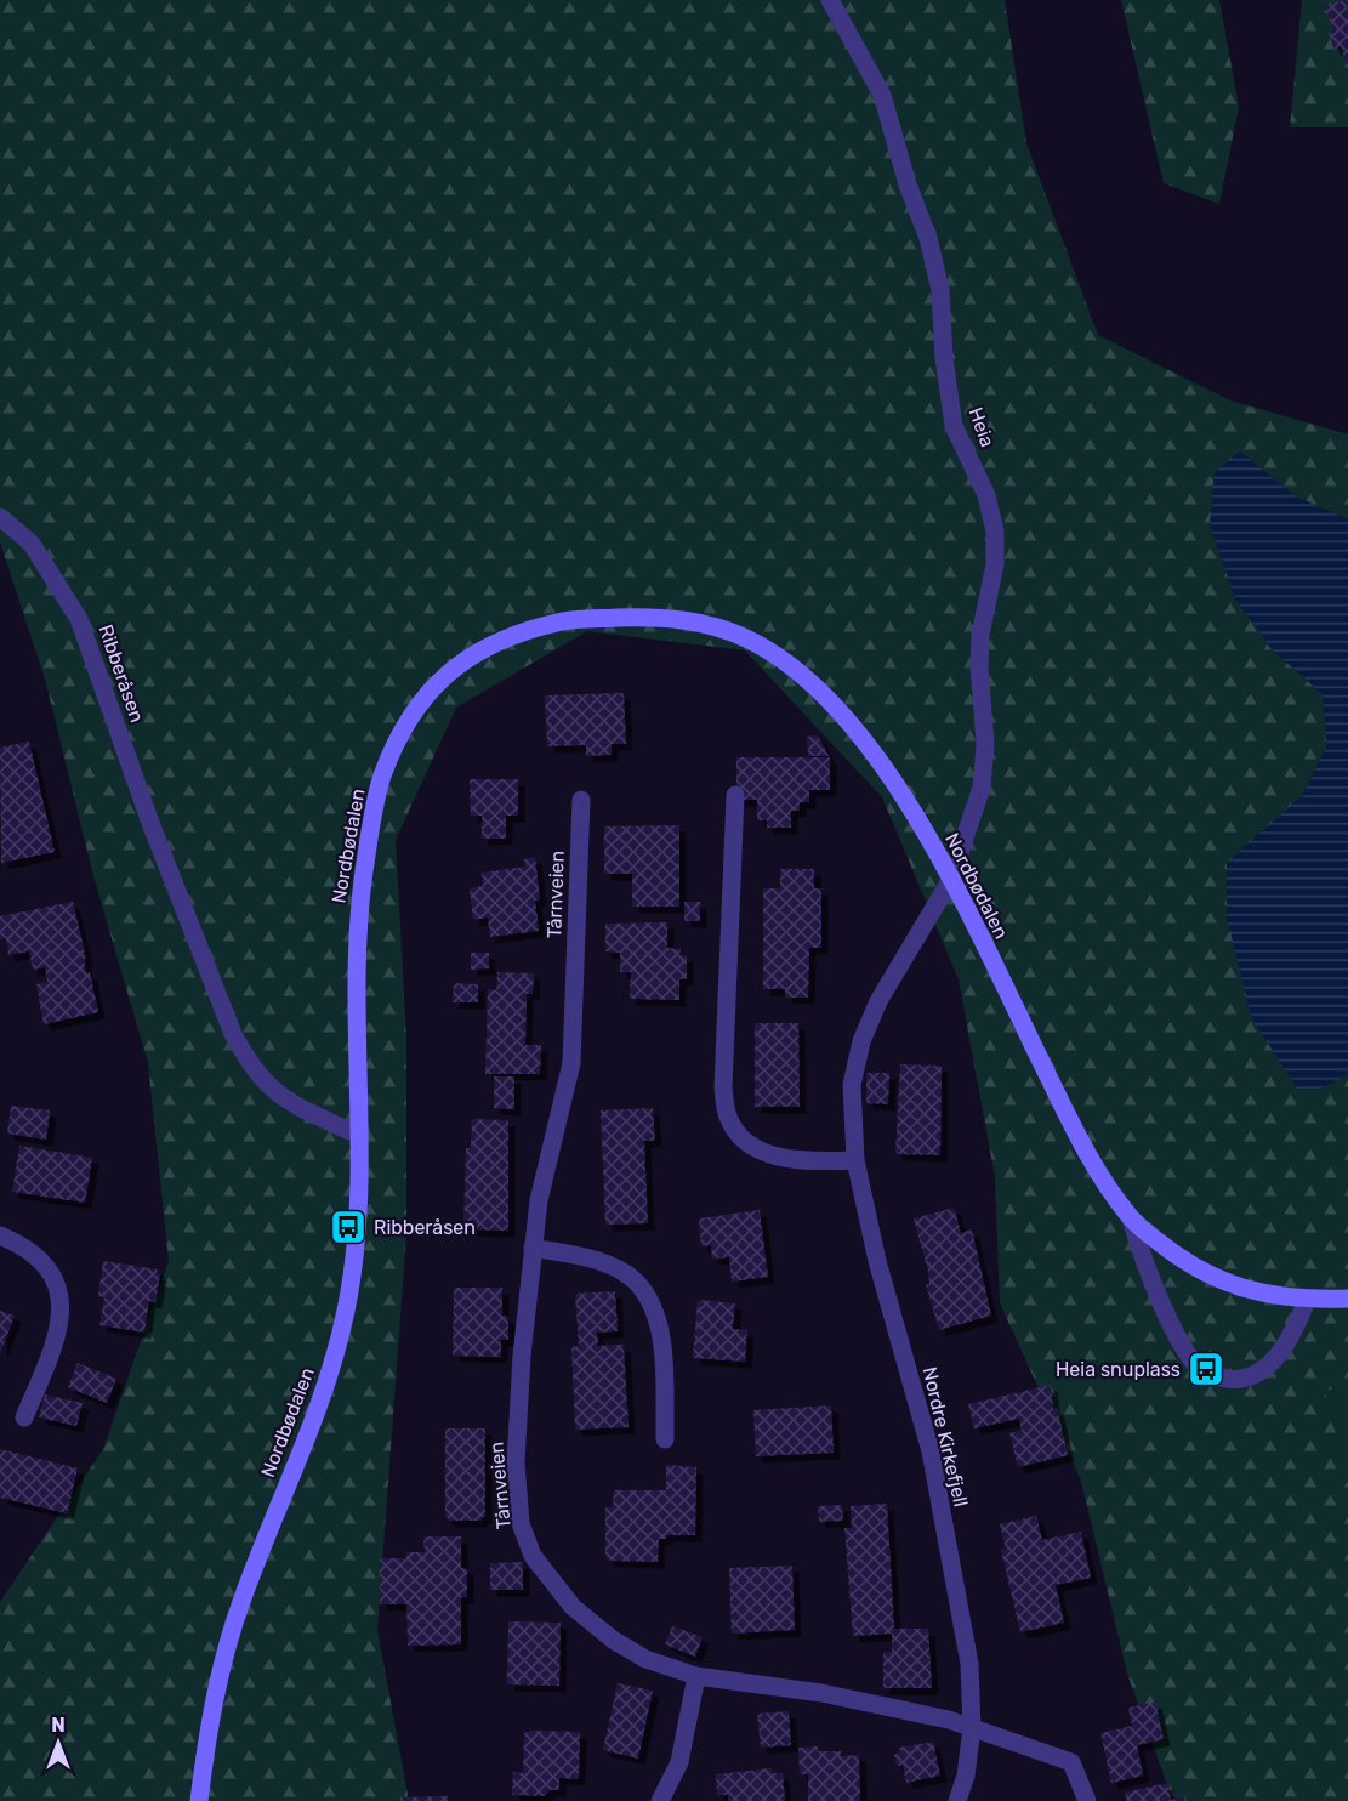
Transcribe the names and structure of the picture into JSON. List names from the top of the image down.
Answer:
{
  "streets": {
    "street": [
      "Heia",
      "Ribberåsen",
      "Nordbødalen",
      "Tårnveien",
      "Nordre Kirkefjell"
    ]
  },
  "crossings": [
    ["Heia", "Nordbødalen"],
    ["Heia", "Nordre Kirkefjell"],
    ["Ribberåsen", "Nordbødalen"],
    ["Nordbødalen", "Nordre Kirkefjell"],
    ["Tårnveien", "Nordre Kirkefjell"]
  ],
  "places": {
    "bus stop": ["Ribberåsen", "Heia snuplass"]
  },
  "north": "top"
}
